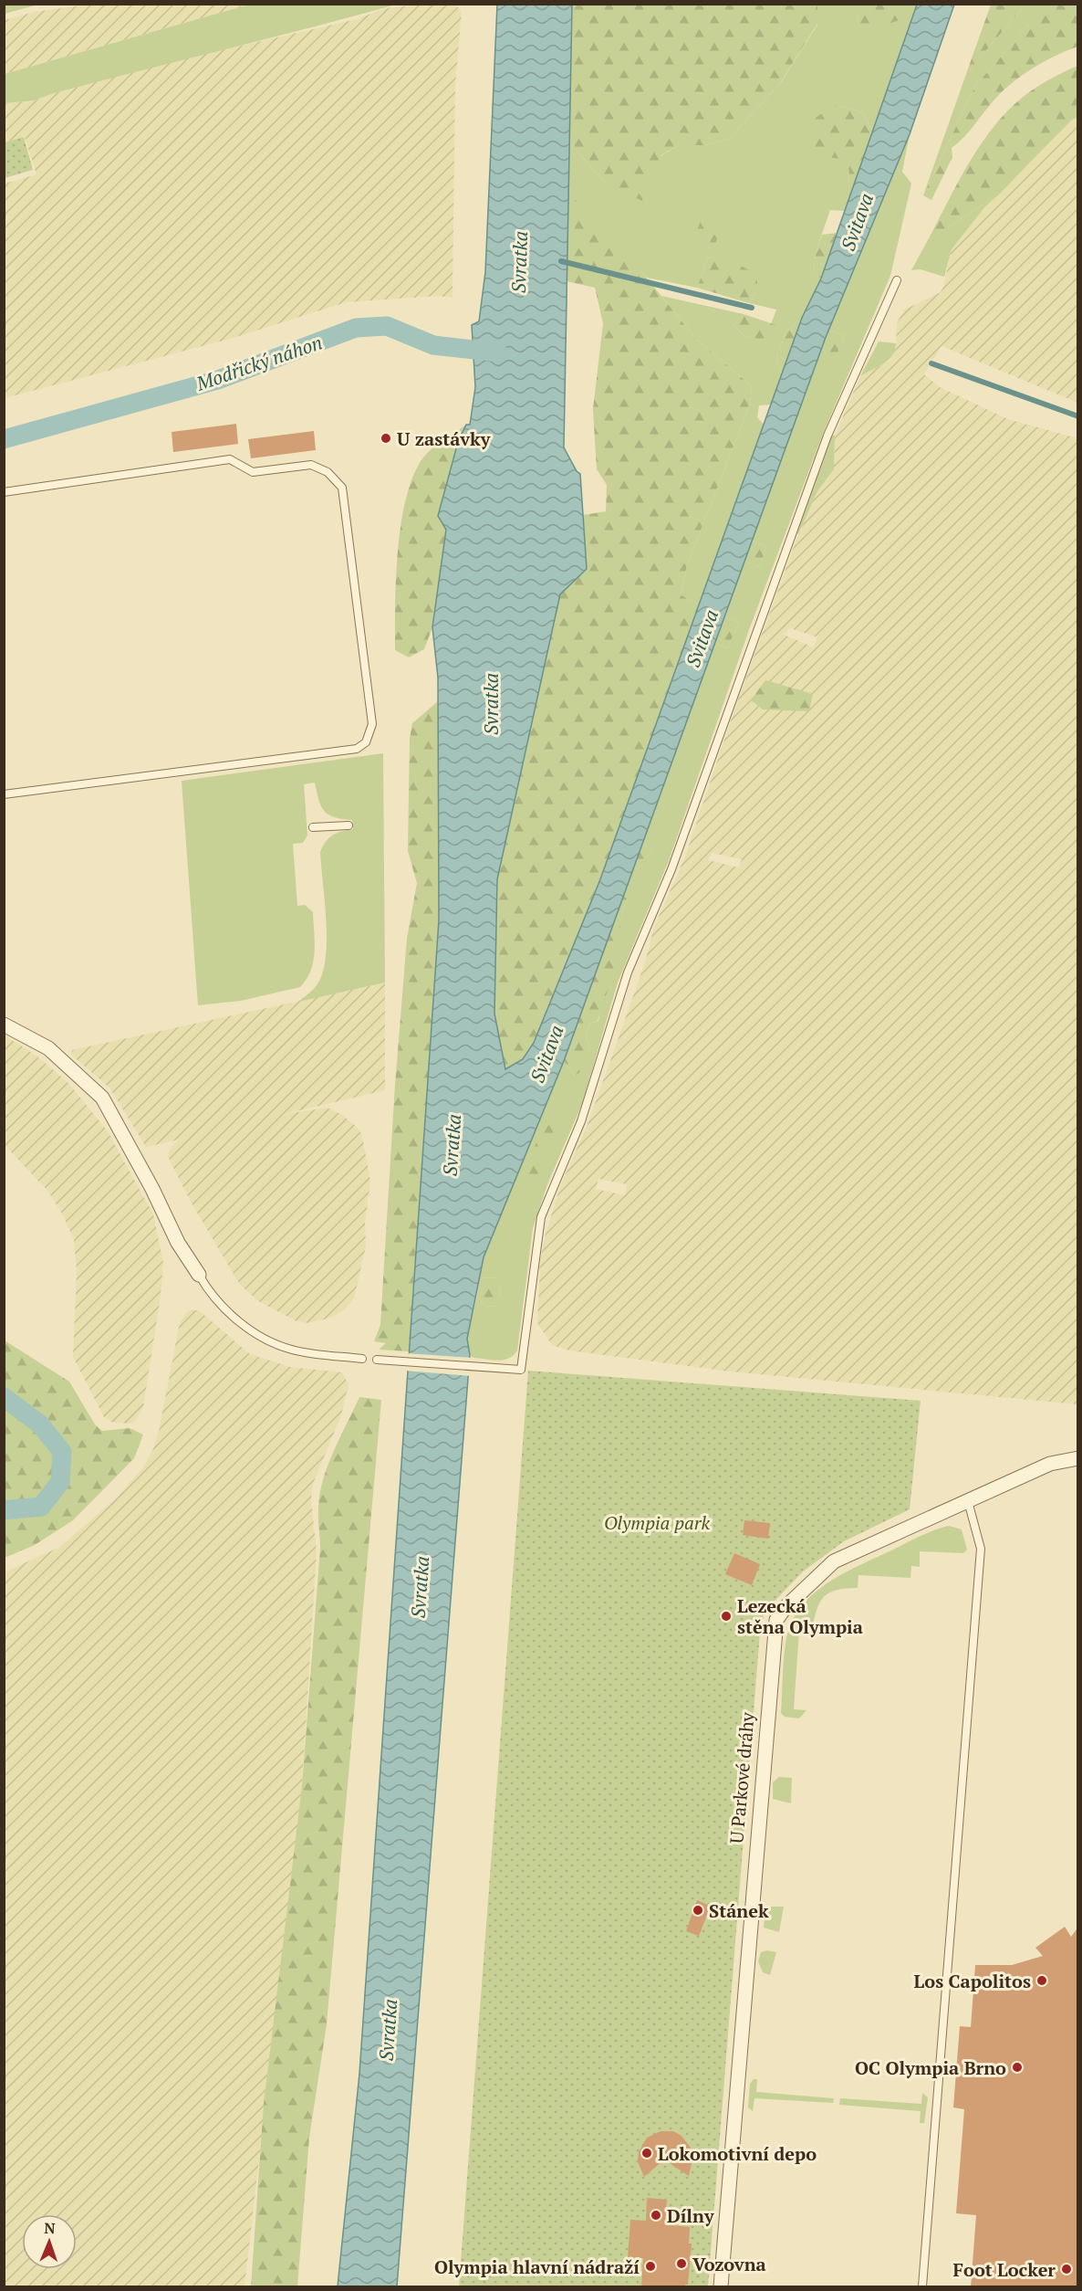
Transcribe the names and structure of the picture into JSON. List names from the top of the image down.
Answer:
{
  "streets": {
    "street": ["U Parkové dráhy"]
  },
  "water": ["Svitava", "Svratka", "Modřický náhon"],
  "parks": ["Olympia park"],
  "places": [
    "U zastávky",
    "Lezecká stěna Olympia",
    "Stánek",
    "Los Capolitos",
    "OC Olympia Brno",
    "Lokomotivní depo",
    "Dílny",
    "Vozovna",
    "Olympia hlavní nádraží",
    "Foot Locker"
  ],
  "north": "top"
}
